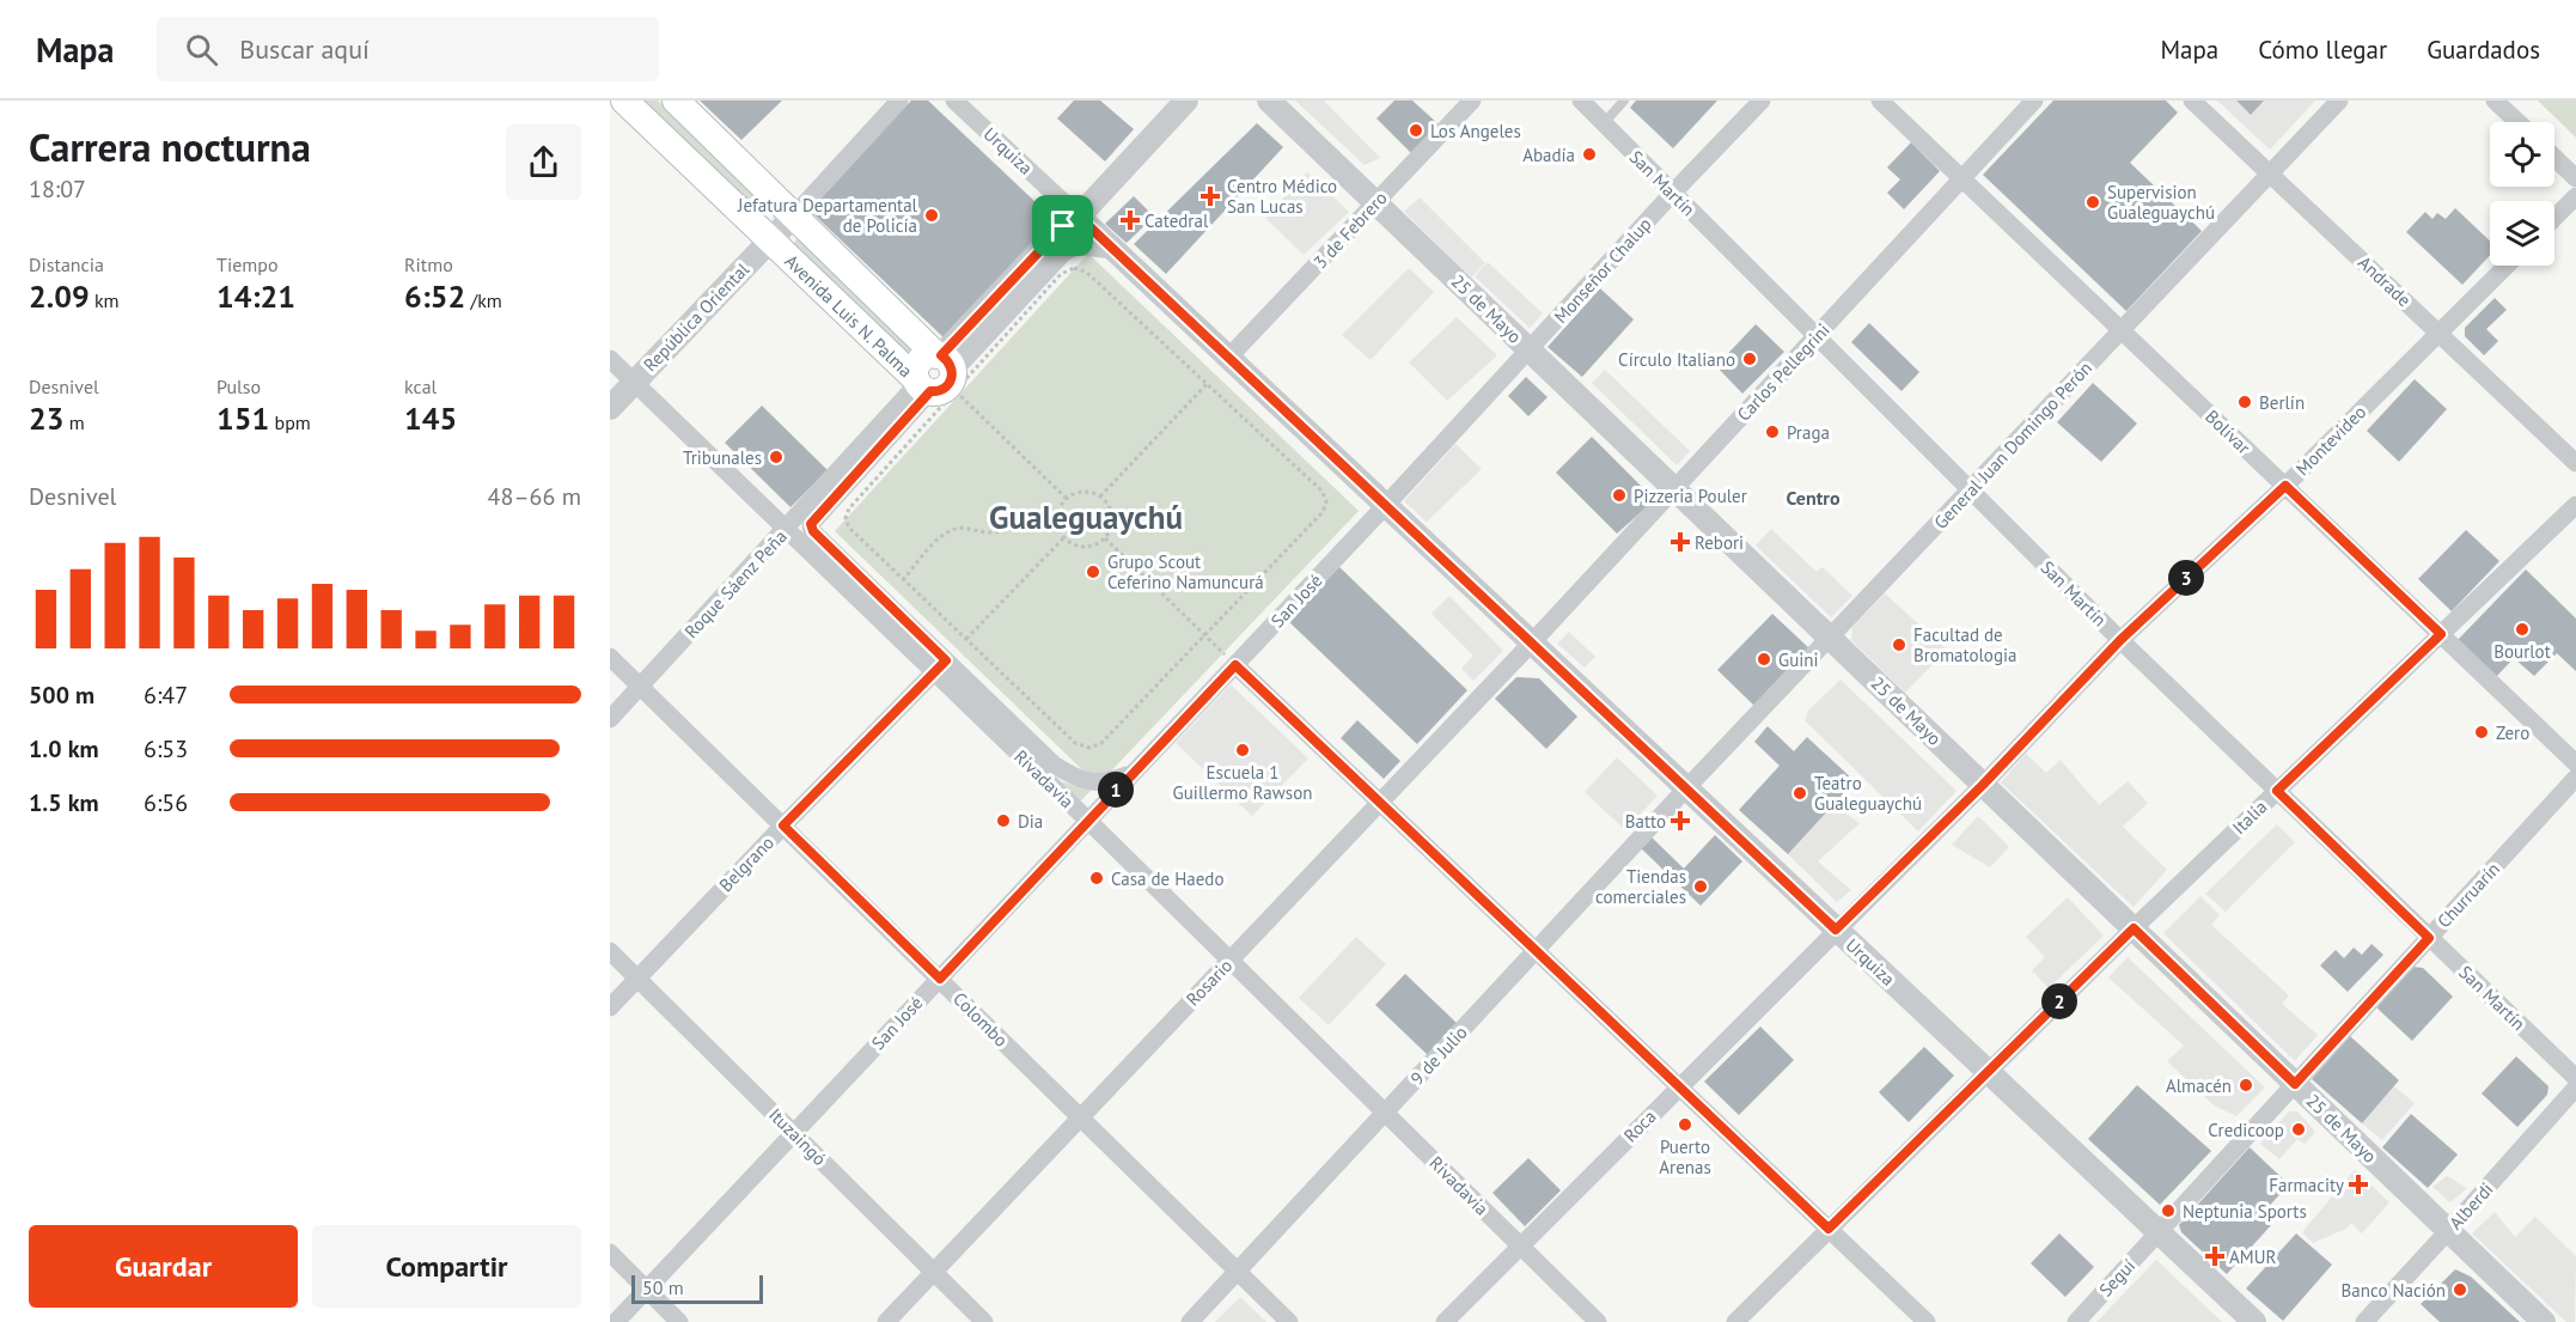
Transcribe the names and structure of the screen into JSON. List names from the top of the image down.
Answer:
{
  "streets": {
    "main road": ["Avenida Luis N. Palma"],
    "street": [
      "Urquiza",
      "San Martín",
      "3 de Febrero",
      "Monseñor Chalup",
      "Andrade",
      "25 de Mayo",
      "República Oriental",
      "Carlos Pellegrini",
      "Bolívar",
      "Montevideo",
      "General Juan Domingo Perón",
      "Roque Sáenz Peña",
      "San José",
      "Rivadavia",
      "Italia",
      "Belgrano",
      "Churruarín",
      "Rosario",
      "Colombo",
      "9 de Julio",
      "Roca",
      "Ituzaingó",
      "Alberdi",
      "Seguí"
    ]
  },
  "crossings": [
    ["Urquiza", "3 de Febrero"],
    ["Urquiza", "Monseñor Chalup"],
    ["Urquiza", "Carlos Pellegrini"],
    ["Urquiza", "Montevideo"],
    ["Urquiza", "General Juan Domingo Perón"],
    ["Urquiza", "Roque Sáenz Peña"],
    ["Urquiza", "San José"],
    ["Urquiza", "Italia"],
    ["Urquiza", "Churruarín"],
    ["Urquiza", "Rosario"],
    ["Urquiza", "9 de Julio"],
    ["Urquiza", "Roca"],
    ["Urquiza", "Seguí"],
    ["San Martín", "Monseñor Chalup"],
    ["San Martín", "Carlos Pellegrini"],
    ["San Martín", "Montevideo"],
    ["San Martín", "General Juan Domingo Perón"],
    ["San Martín", "Italia"],
    ["San Martín", "Churruarín"],
    ["3 de Febrero", "25 de Mayo"],
    ["Monseñor Chalup", "25 de Mayo"],
    ["Monseñor Chalup", "San José"],
    ["Andrade", "Montevideo"],
    ["Andrade", "General Juan Domingo Perón"],
    ["25 de Mayo", "Carlos Pellegrini"],
    ["25 de Mayo", "Montevideo"],
    ["25 de Mayo", "General Juan Domingo Perón"],
    ["25 de Mayo", "Italia"],
    ["25 de Mayo", "Churruarín"],
    ["25 de Mayo", "Alberdi"],
    ["Avenida Luis N. Palma", "República Oriental"],
    ["Avenida Luis N. Palma", "Roque Sáenz Peña"],
    ["Avenida Luis N. Palma", "Rivadavia"],
    ["República Oriental", "Rivadavia"],
    ["Carlos Pellegrini", "Bolívar"],
    ["Carlos Pellegrini", "Rosario"],
    ["Bolívar", "Montevideo"],
    ["Bolívar", "General Juan Domingo Perón"],
    ["Bolívar", "Italia"],
    ["Montevideo", "Roca"],
    ["General Juan Domingo Perón", "9 de Julio"],
    ["Roque Sáenz Peña", "Rivadavia"],
    ["Roque Sáenz Peña", "Colombo"],
    ["San José", "Rivadavia"],
    ["San José", "Colombo"],
    ["San José", "Ituzaingó"],
    ["Rivadavia", "Belgrano"],
    ["Rivadavia", "Rosario"],
    ["Rivadavia", "9 de Julio"],
    ["Rivadavia", "Roca"],
    ["Belgrano", "Colombo"],
    ["Belgrano", "Ituzaingó"],
    ["Churruarín", "Seguí"],
    ["Rosario", "Colombo"],
    ["Rosario", "Ituzaingó"],
    ["Colombo", "9 de Julio"]
  ],
  "districts": ["Centro", "Gualeguaychú"],
  "places": {
    "other": [
      "Los Angeles",
      "Abadía",
      "Supervision Gualeguaychú",
      "Jefatura Departamental de Policía",
      "Círculo Italiano",
      "Berlín",
      "Praga",
      "Tribunales",
      "Pizzeria Pouler",
      "Grupo Scout Ceferino Namuncurá",
      "Bourlot",
      "Facultad de Bromatologia",
      "Guini",
      "Zero",
      "Escuela 1 Guillermo Rawson",
      "Teatro Gualeguaychú",
      "Dia",
      "Casa de Haedo",
      "Tiendas comerciales",
      "Almacén",
      "Puerto Arenas",
      "Credicoop",
      "Neptunia Sports",
      "Banco Nación"
    ],
    "health": [
      "Centro Médico San Lucas",
      "Catedral",
      "Rebori",
      "Batto",
      "Farmacity",
      "AMUR"
    ]
  },
  "scale_bar": "50 m",
  "page": {
    "header": "Mapa",
    "search": "Buscar aquí",
    "nav": ["Mapa", "Cómo llegar", "Guardados"],
    "heading": ["Carrera nocturna", "18:07"],
    "stats": [
      ["Distancia", "2.09 km"],
      ["Tiempo", "14:21"],
      ["Ritmo", "6:52 /km"],
      ["Desnivel", "23 m"],
      ["Pulso", "151 bpm"],
      ["kcal", "145"]
    ],
    "chart": ["Desnivel", "48–66 m"],
    "pins": ["3", "1", "2"],
    "list": [
      {
        "name": "500 m",
        "note": "6:47"
      },
      {
        "name": "1.0 km",
        "note": "6:53"
      },
      {
        "name": "1.5 km",
        "note": "6:56"
      }
    ],
    "buttons": ["Guardar", "Compartir"],
    "scale": "50 m"
  }
}
